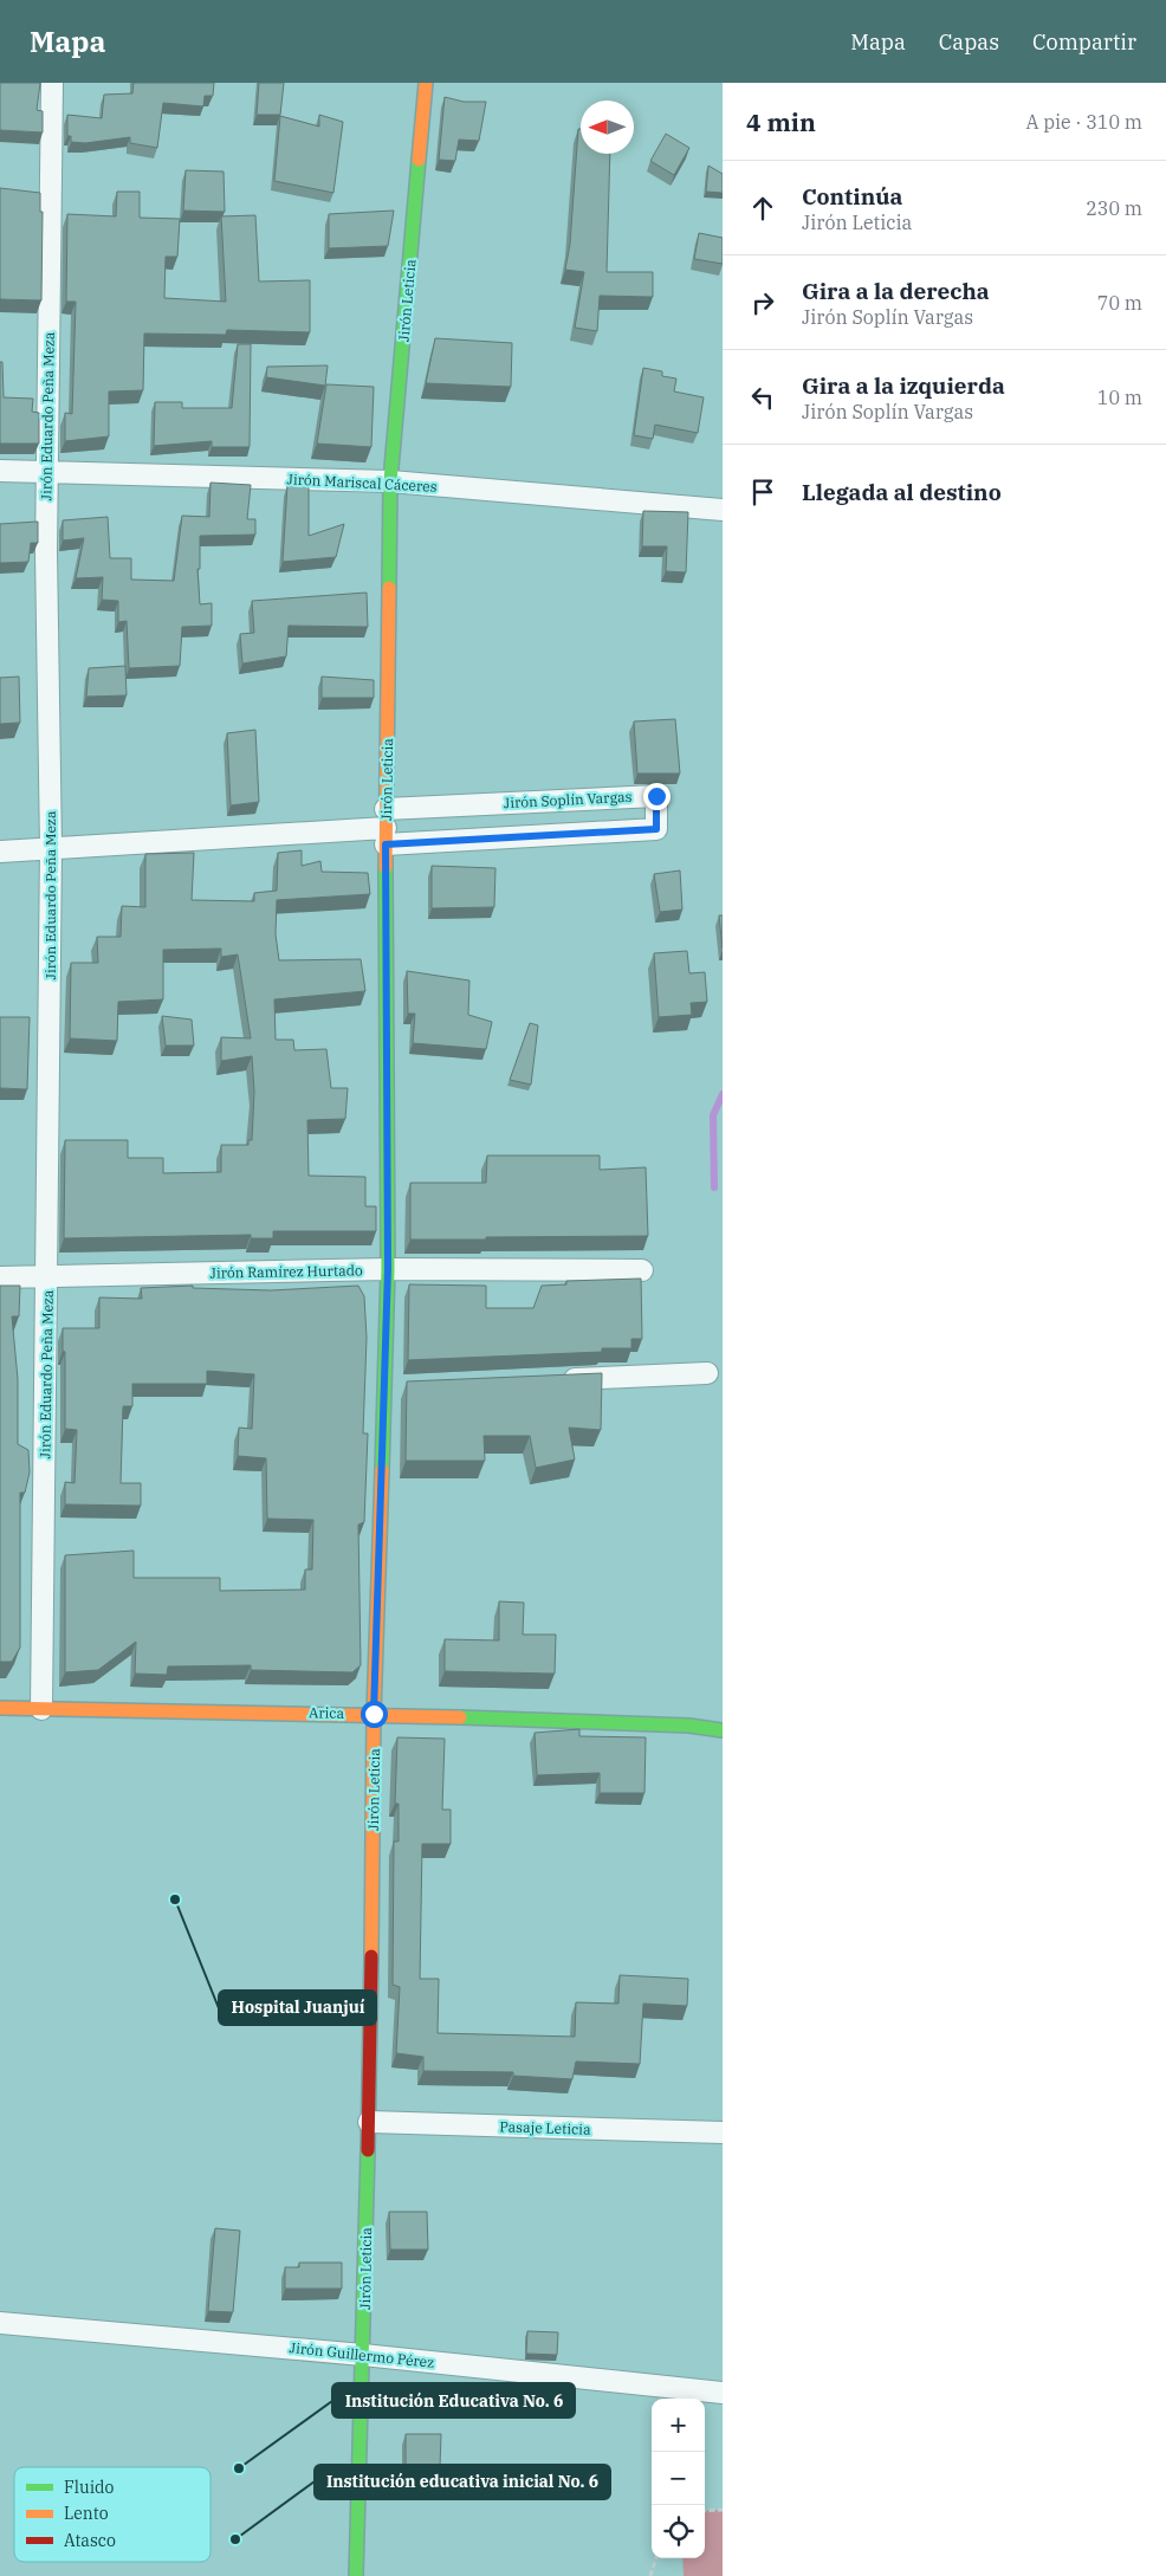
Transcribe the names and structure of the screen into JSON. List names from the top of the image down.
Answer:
{
  "streets": {
    "main road": ["Jirón Leticia", "Arica"],
    "street": [
      "Jirón Eduardo Peña Meza",
      "Jirón Mariscal Cáceres",
      "Jirón Soplín Vargas",
      "Jirón Ramírez Hurtado",
      "Pasaje Leticia",
      "Jirón Guillermo Pérez"
    ]
  },
  "crossings": [
    ["Jirón Leticia", "Jirón Mariscal Cáceres"],
    ["Jirón Leticia", "Jirón Soplín Vargas"],
    ["Jirón Leticia", "Jirón Ramírez Hurtado"],
    ["Jirón Leticia", "Arica"],
    ["Jirón Leticia", "Pasaje Leticia"],
    ["Jirón Leticia", "Jirón Guillermo Pérez"],
    ["Jirón Eduardo Peña Meza", "Jirón Mariscal Cáceres"],
    ["Jirón Eduardo Peña Meza", "Jirón Soplín Vargas"],
    ["Jirón Eduardo Peña Meza", "Jirón Ramírez Hurtado"],
    ["Jirón Eduardo Peña Meza", "Arica"]
  ],
  "places": ["Hospital Juanjuí", "Institución Educativa No. 6", "Institución educativa inicial No. 6"],
  "legend": ["Fluido", "Lento", "Atasco"],
  "north": "left",
  "page": {
    "header": "Mapa",
    "nav": ["Mapa", "Capas", "Compartir"],
    "heading": ["4 min", "A pie · 310 m"],
    "list": [
      ["Continúa", "Jirón Leticia", "230 m"],
      ["Gira a la derecha", "Jirón Soplín Vargas", "70 m"],
      ["Gira a la izquierda", "Jirón Soplín Vargas", "10 m"],
      "Llegada al destino"
    ],
    "map_buttons": ["+", "−"]
  }
}
